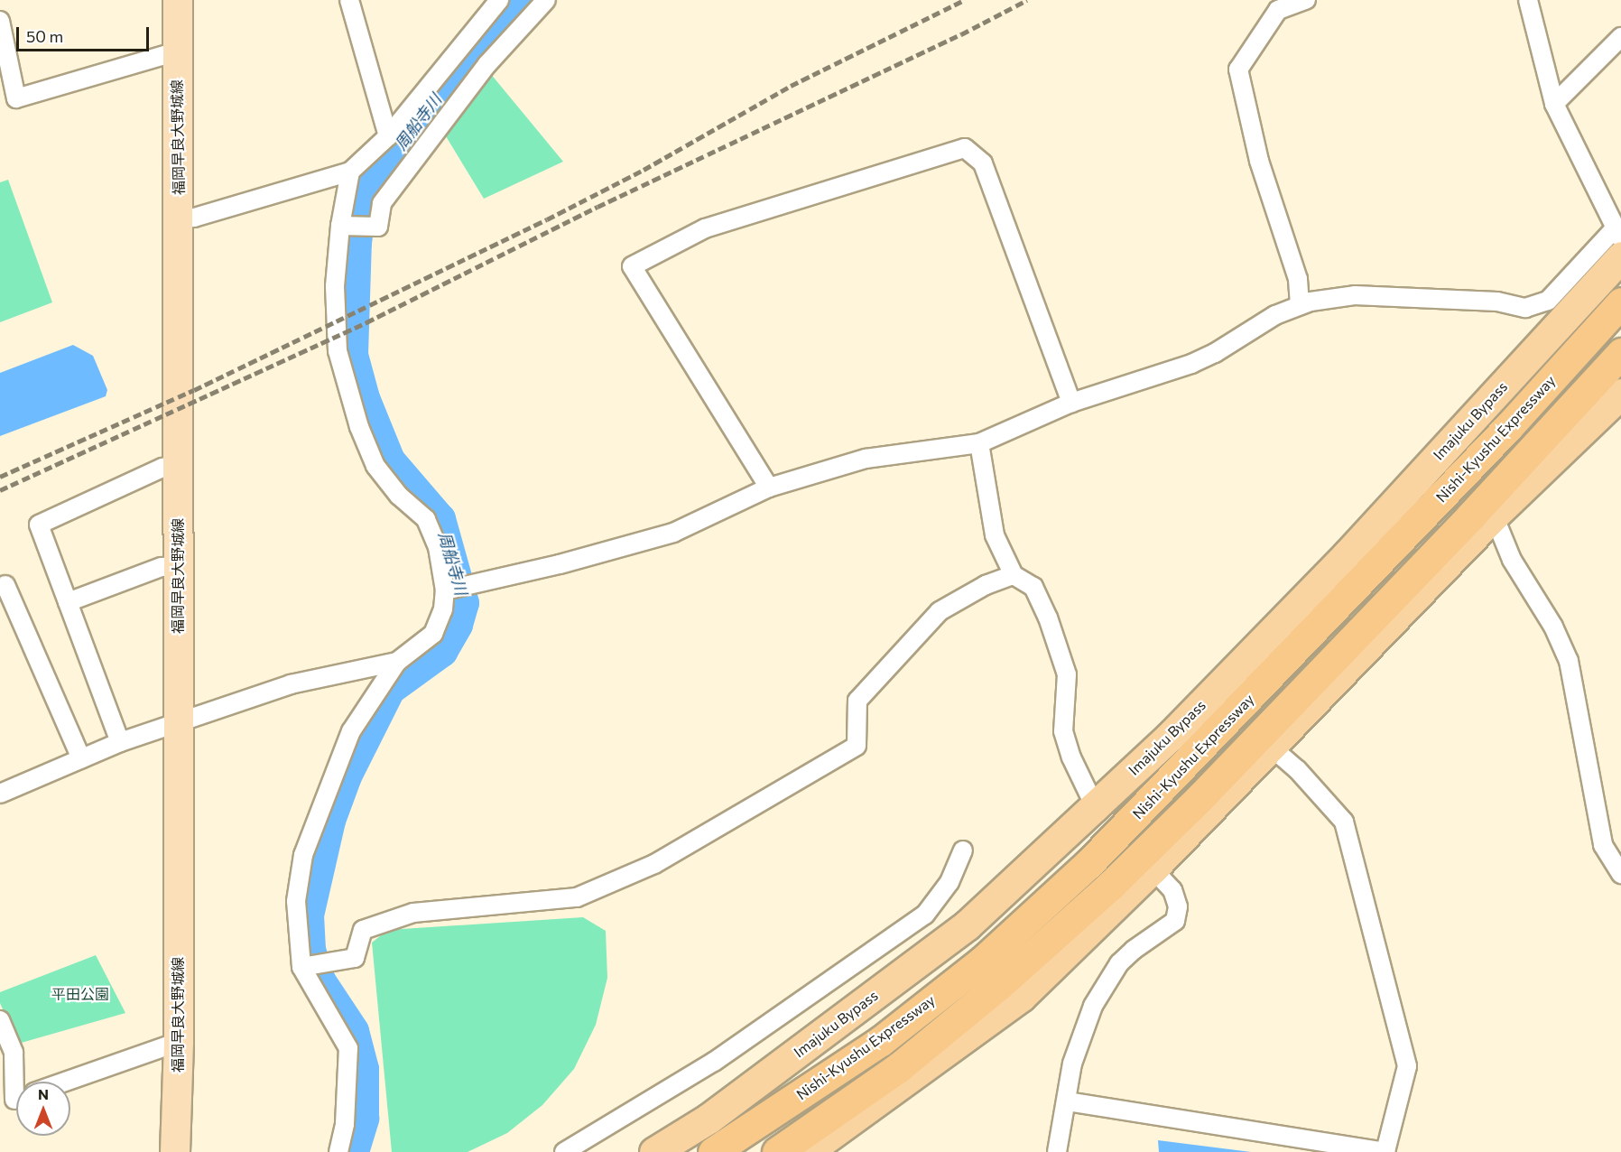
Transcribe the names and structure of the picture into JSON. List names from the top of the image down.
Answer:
{
  "streets": {
    "highway": ["Imajuku Bypass", "Nishi-Kyushu Expressway"],
    "main road": ["福岡早良大野城線"]
  },
  "water": ["周船寺川"],
  "parks": ["平田公園"],
  "scale_bar": "50 m",
  "north": "top"
}
